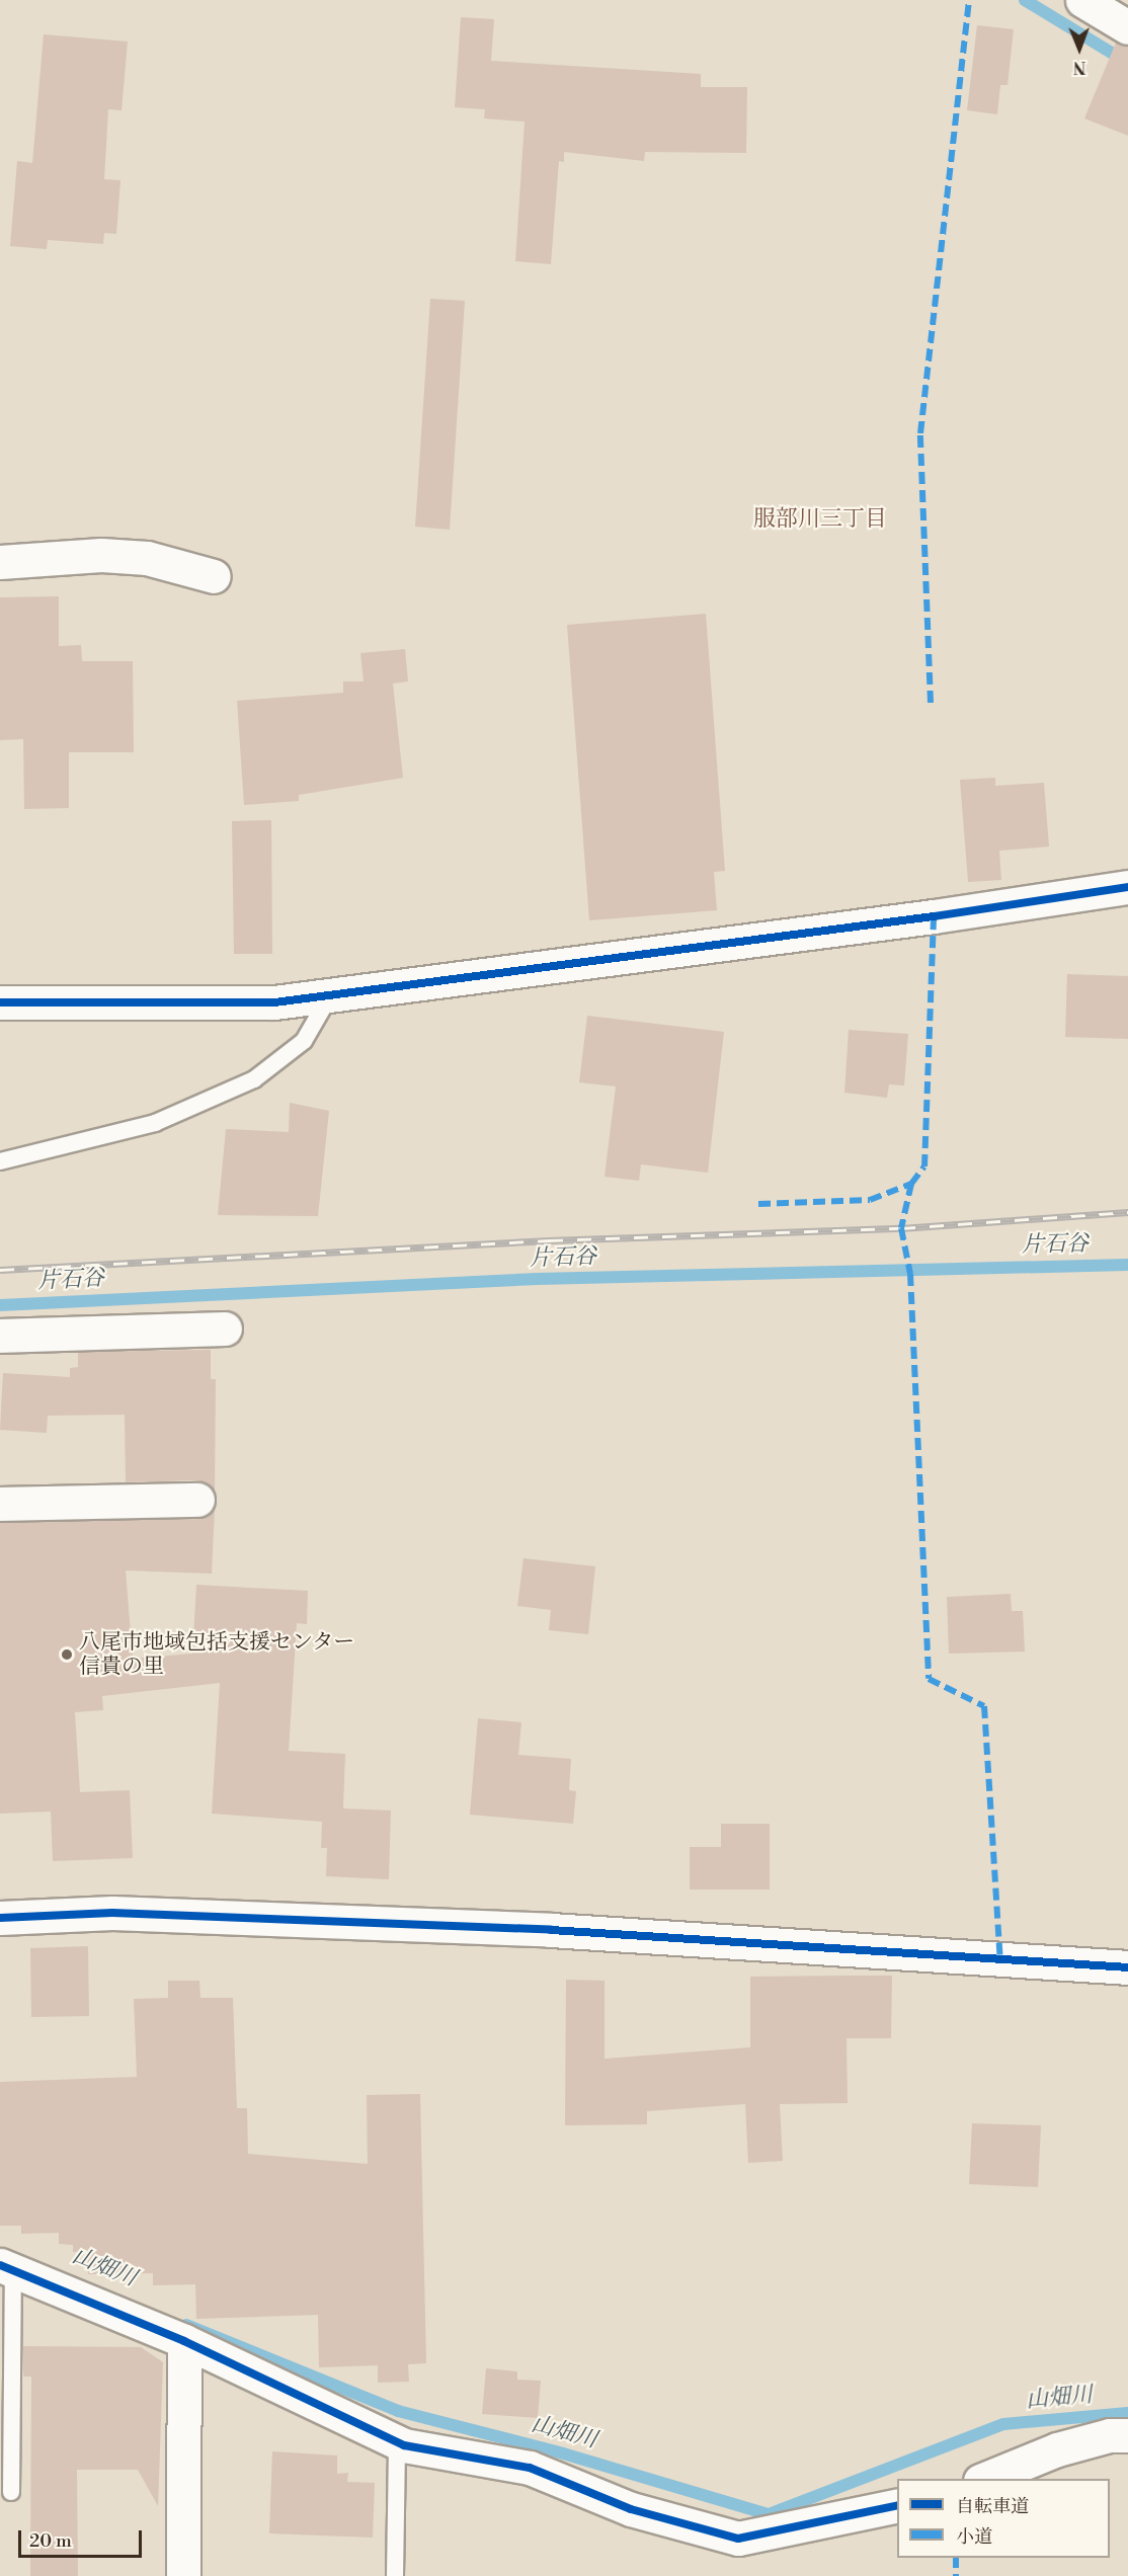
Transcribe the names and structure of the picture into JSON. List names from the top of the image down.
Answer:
{
  "districts": ["服部川三丁目"],
  "water": ["片石谷", "山畑川"],
  "places": ["八尾市地域包括支援センター 信貴の里"],
  "legend": ["自転車道", "小道"],
  "scale_bar": "20 m",
  "north": "bottom"
}
